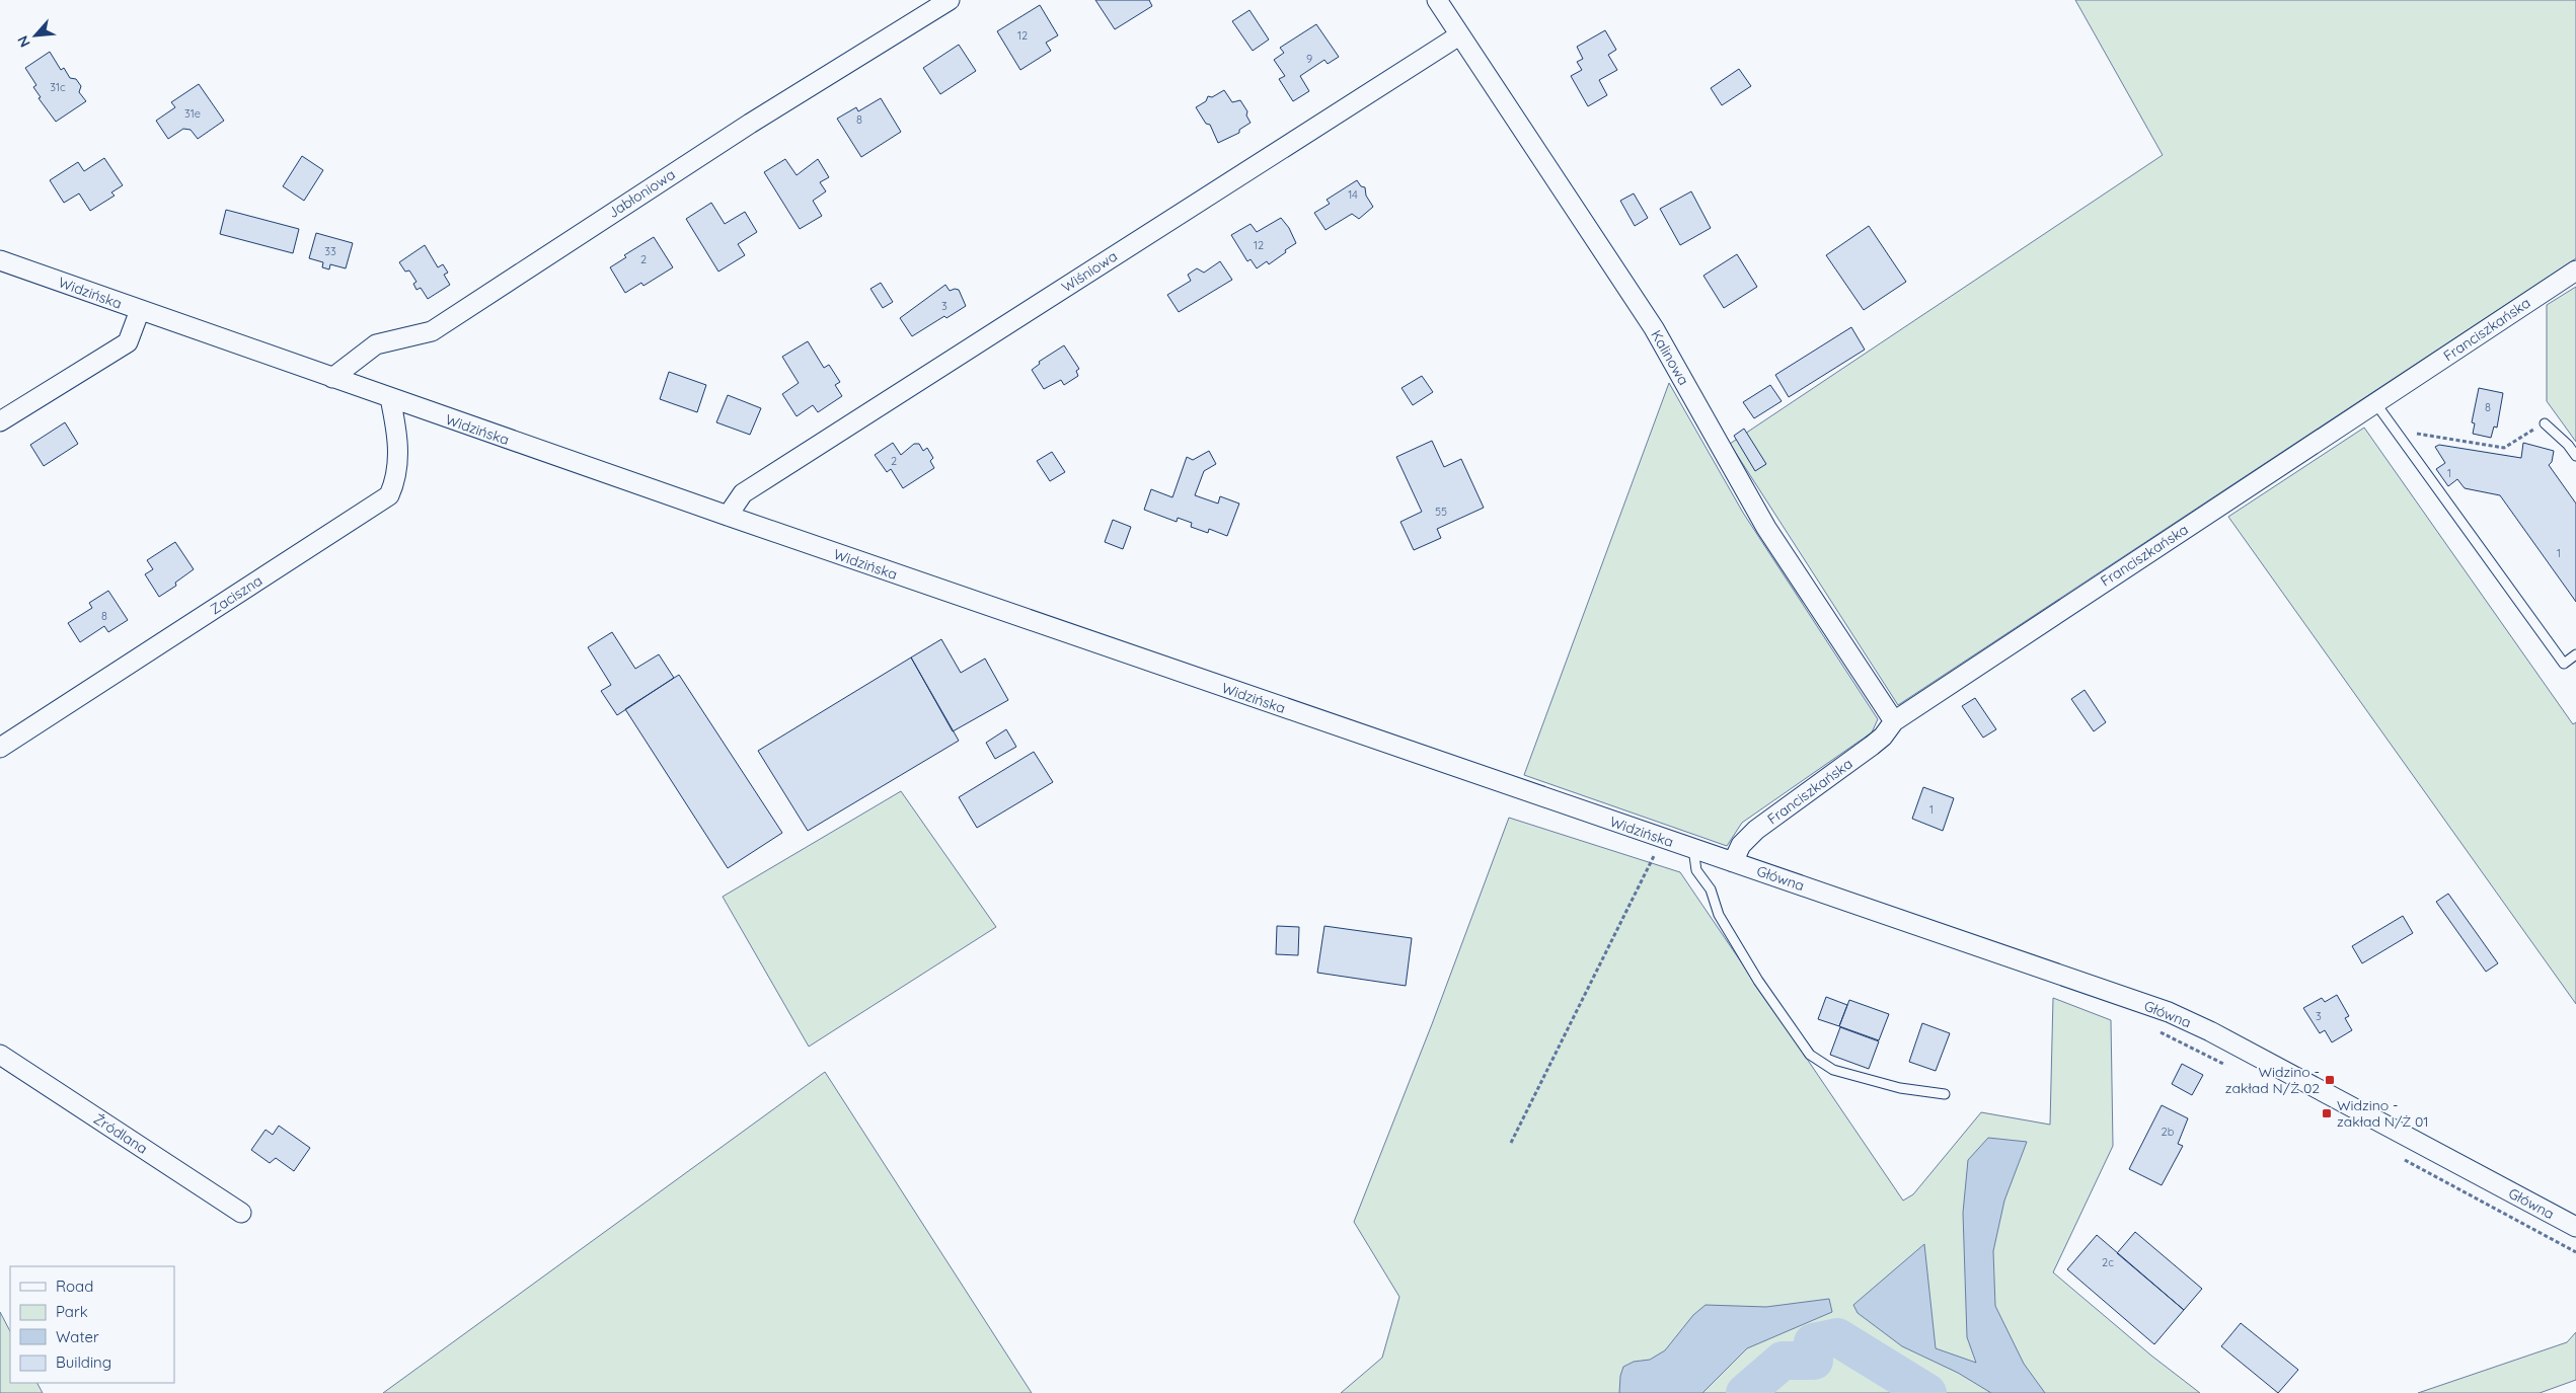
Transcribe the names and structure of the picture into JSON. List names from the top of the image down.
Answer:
{
  "streets": {
    "street": [
      "Jabłoniowa",
      "Wiśniowa",
      "Widzińska",
      "Franciszkańska",
      "Kalinowa",
      "Zaciszna",
      "Główna",
      "Źródlana"
    ]
  },
  "crossings": [
    ["Jabłoniowa", "Widzińska"],
    ["Wiśniowa", "Widzińska"],
    ["Wiśniowa", "Kalinowa"],
    ["Widzińska", "Franciszkańska"],
    ["Widzińska", "Zaciszna"],
    ["Widzińska", "Główna"],
    ["Franciszkańska", "Kalinowa"],
    ["Franciszkańska", "Główna"]
  ],
  "places": {
    "transit": ["Widzino - zakład N/Ż 02", "Widzino - zakład N/Ż 01"]
  },
  "house_numbers": [
    "12",
    "9",
    "31c",
    "31e",
    "8",
    "14",
    "12",
    "33",
    "2",
    "3",
    "8",
    "2",
    "1",
    "55",
    "1",
    "8",
    "1",
    "3",
    "2b",
    "2c"
  ],
  "legend": [
    "Road",
    "Park",
    "Water",
    "Building"
  ],
  "north": "bottom left"
}
